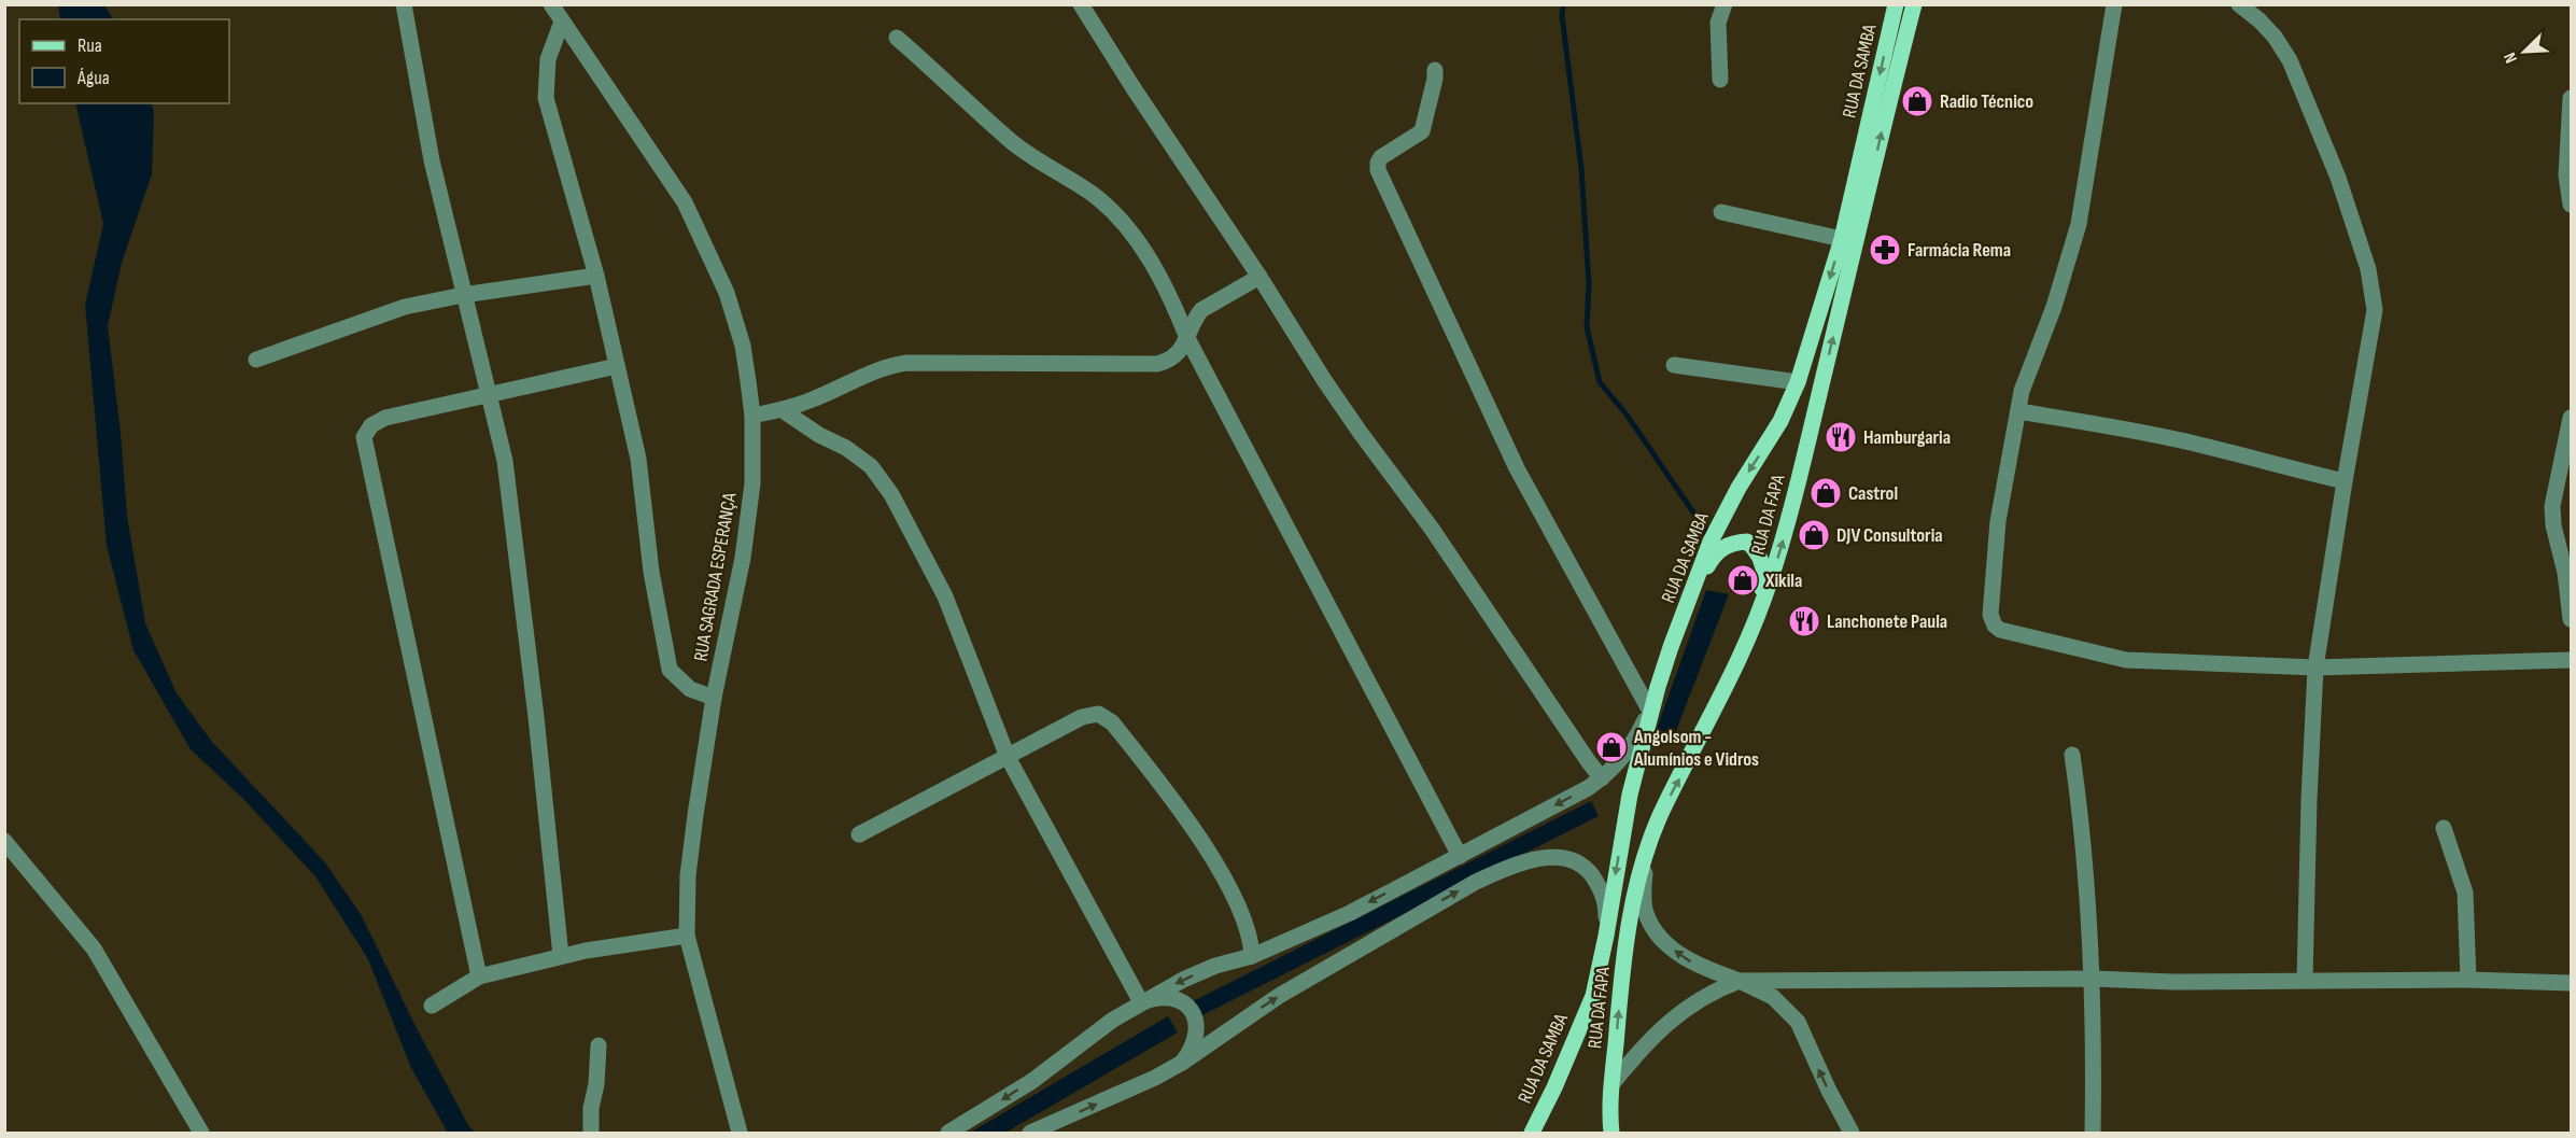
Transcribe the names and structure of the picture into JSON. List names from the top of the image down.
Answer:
{
  "streets": {
    "main road": ["RUA DA SAMBA", "RUA DA FAPA"],
    "street": ["RUA SAGRADA ESPERANÇA"]
  },
  "one_way": ["RUA DA SAMBA", "RUA DA FAPA"],
  "places": {
    "shop": [
      "Radio Técnico",
      "Castrol",
      "DJV Consultoria",
      "Xikila",
      "Angolsom - Alumínios e Vidros"
    ],
    "pharmacy": ["Farmácia Rema"],
    "restaurant": ["Hamburgaria", "Lanchonete Paula"]
  },
  "legend": ["Rua", "Água"],
  "north": "bottom left"
}
